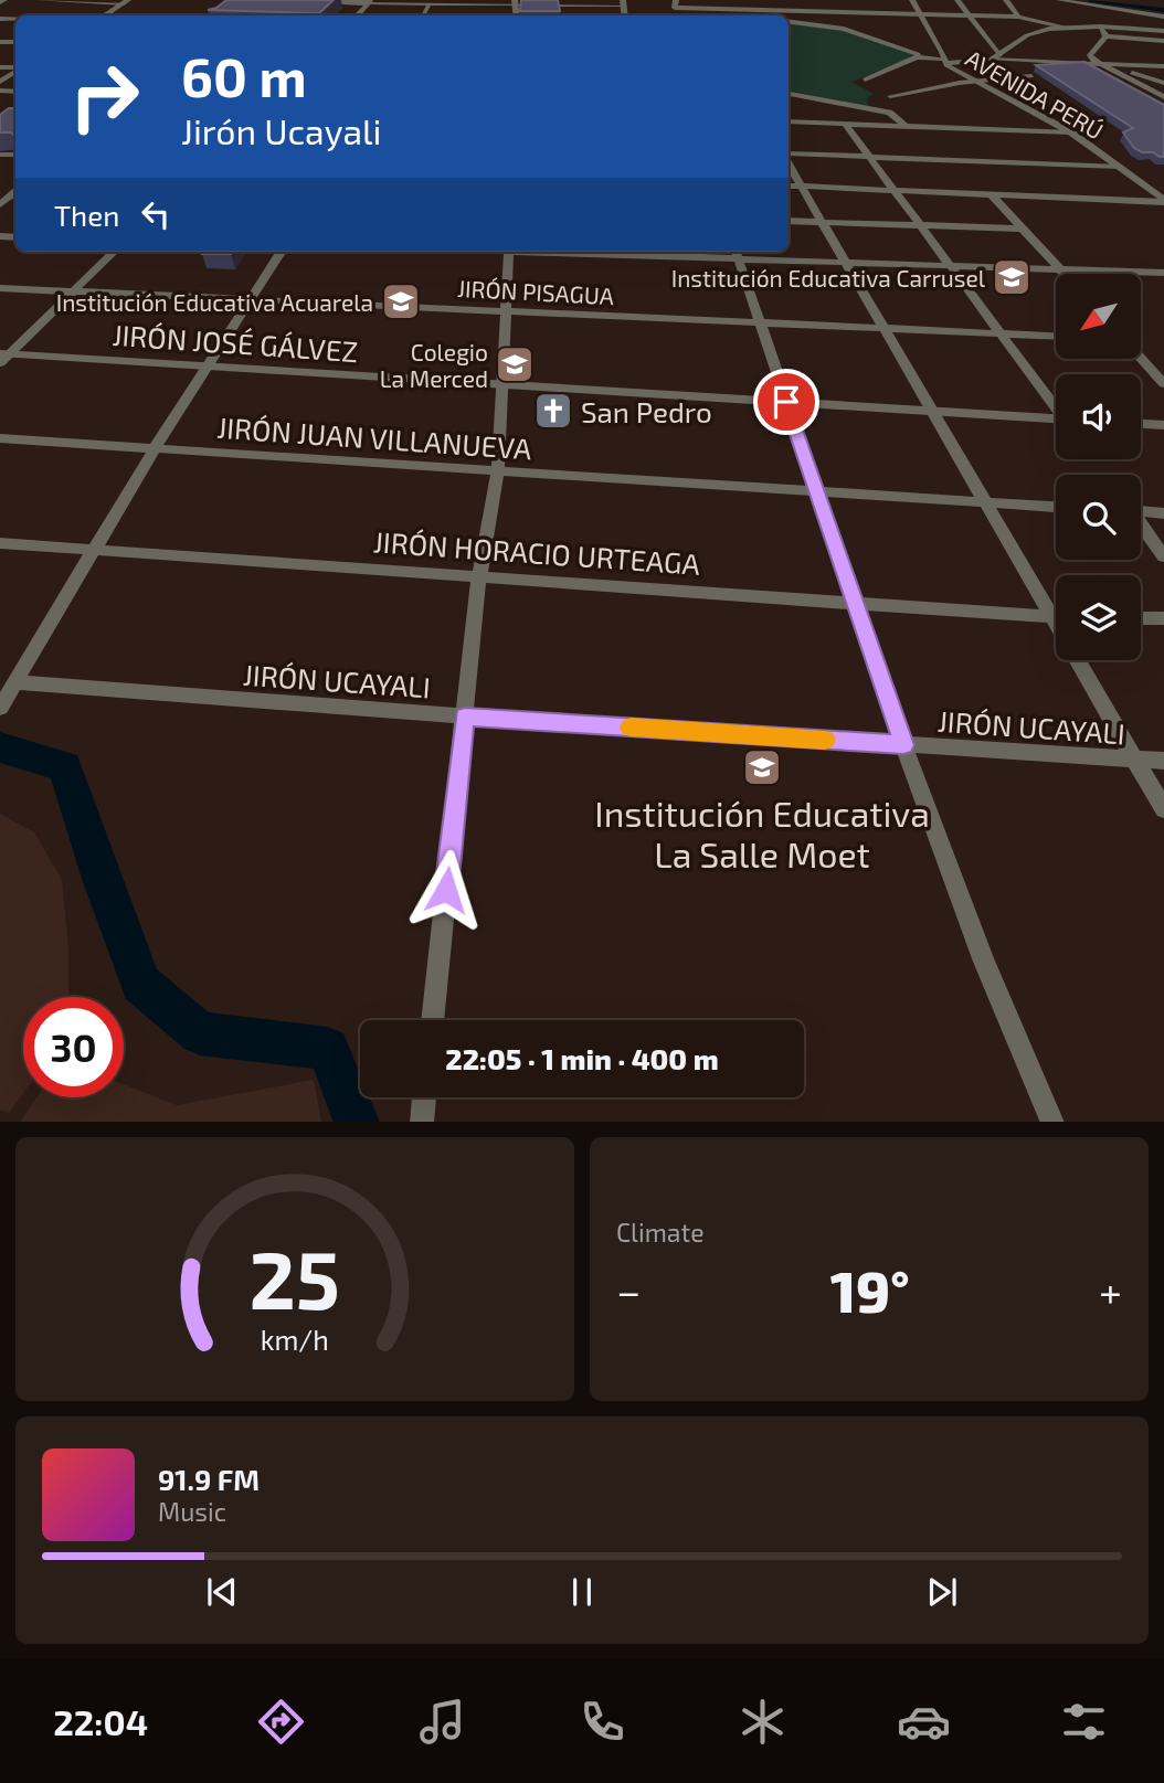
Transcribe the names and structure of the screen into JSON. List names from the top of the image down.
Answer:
{
  "streets": {
    "street": [
      "AVENIDA PERÚ",
      "JIRÓN PISAGUA",
      "JIRÓN JOSÉ GÁLVEZ",
      "JIRÓN JUAN VILLANUEVA",
      "JIRÓN HORACIO URTEAGA",
      "JIRÓN UCAYALI"
    ]
  },
  "places": {
    "school or university": [
      "Institución Educativa Carrusel",
      "Institución Educativa Acuarela",
      "Colegio La Merced",
      "Institución Educativa La Salle Moet"
    ],
    "church": ["San Pedro"]
  },
  "north": "bottom left",
  "page": {
    "turn": ["60 m", "Jirón Ucayali"],
    "then": "Then",
    "limit": "30",
    "trip": "22:05 · 1 min · 400 m",
    "tile": "Climate",
    "heat": ["−", "19°", "+"],
    "song": ["91.9 FM", "Music"],
    "tabs": "22:04",
    "gauge": ["25", "km/h"]
  }
}
